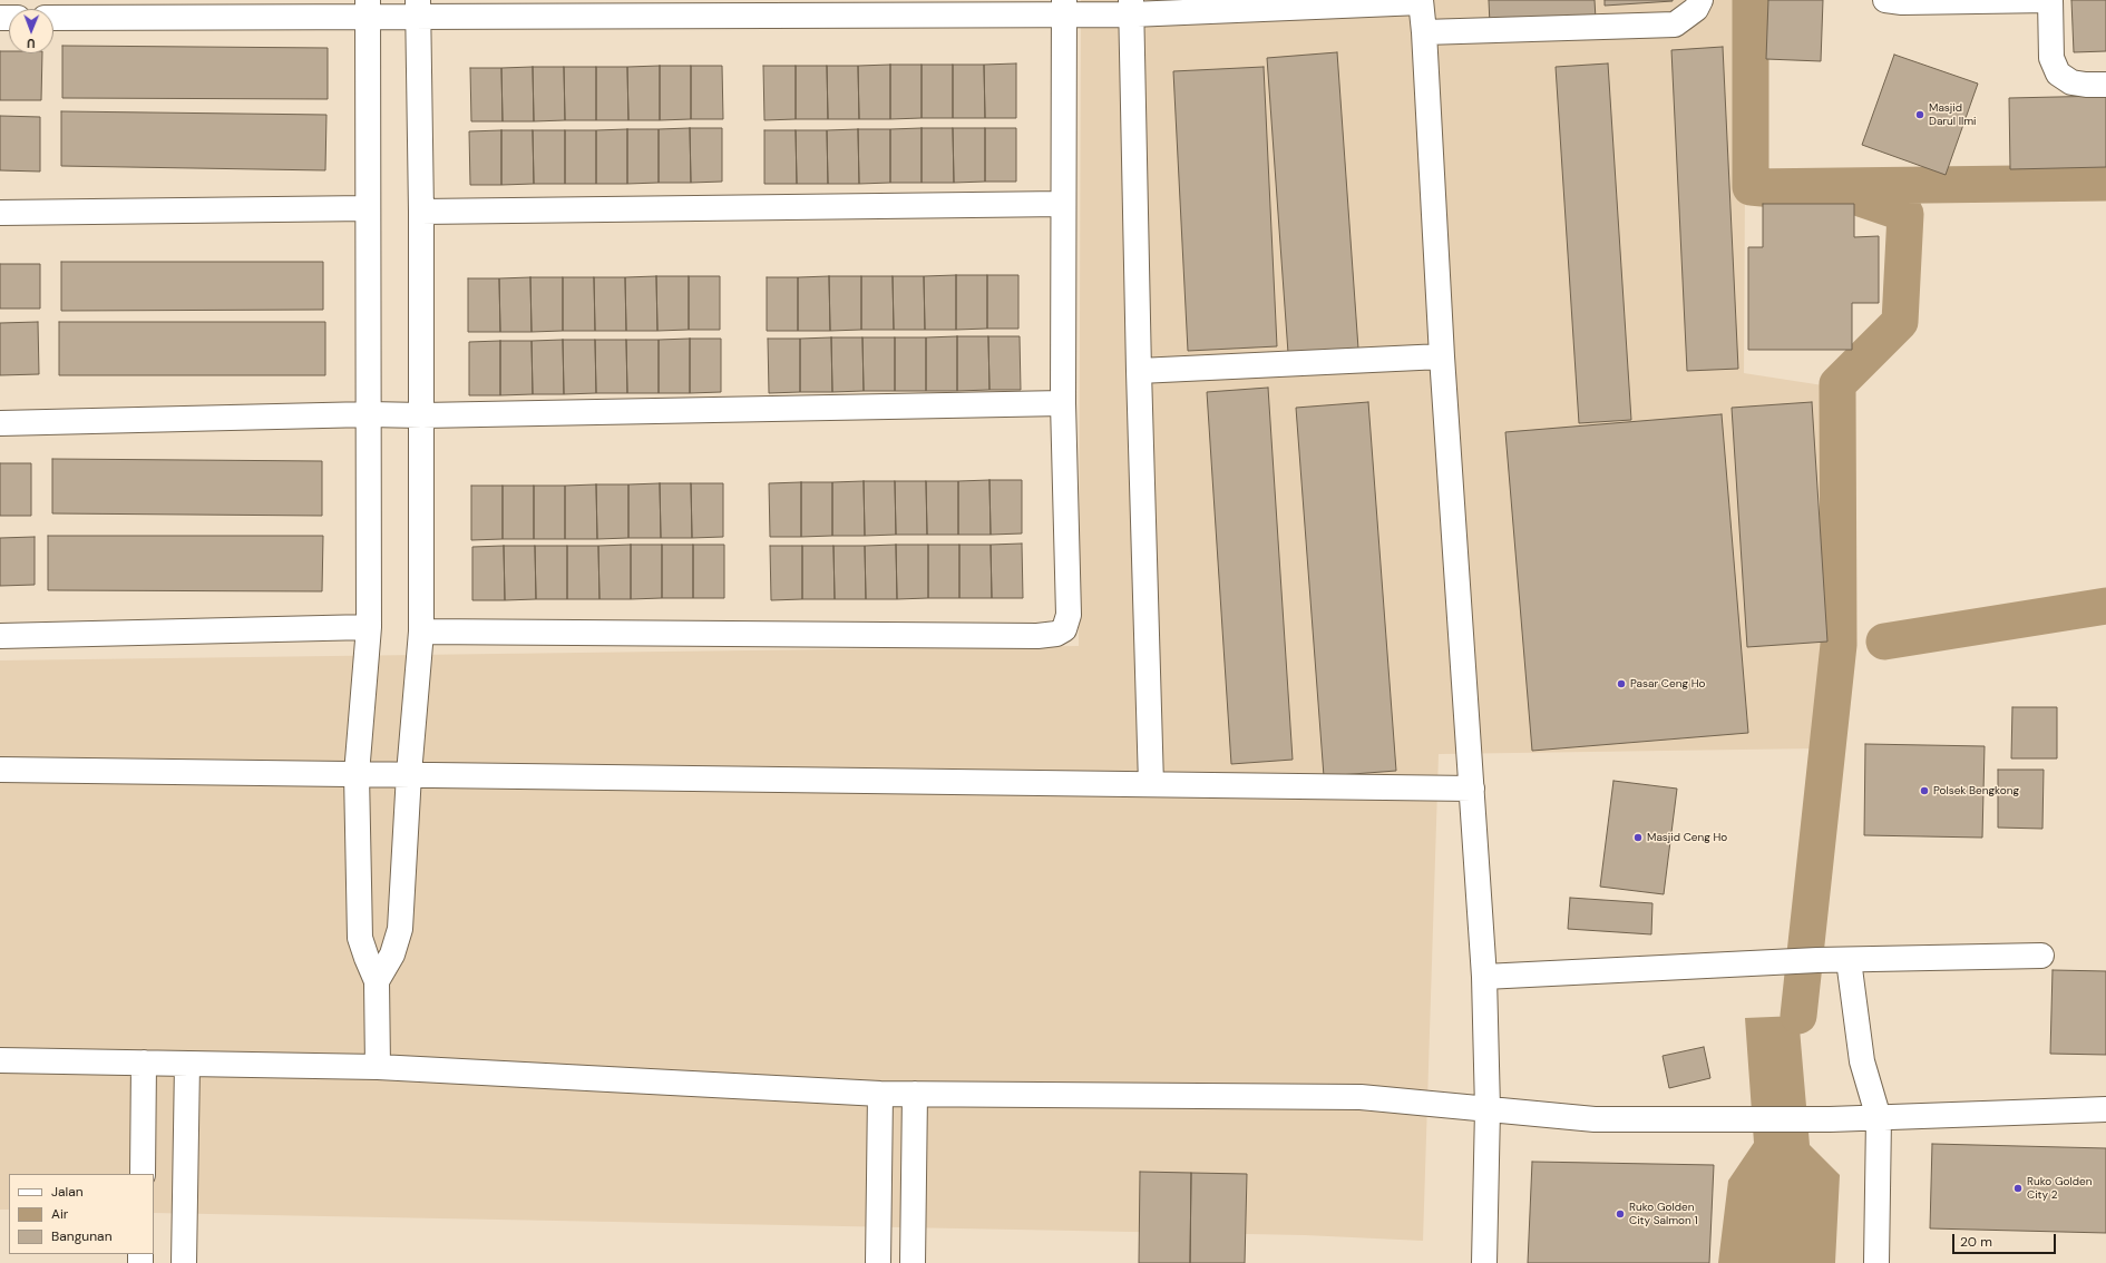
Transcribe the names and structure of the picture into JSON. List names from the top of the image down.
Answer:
{
  "places": [
    "Masjid Darul Ilmi",
    "Pasar Ceng Ho",
    "Polsek Bengkong",
    "Masjid Ceng Ho",
    "Ruko Golden City 2",
    "Ruko Golden City Salmon 1"
  ],
  "legend": ["Jalan", "Air", "Bangunan"],
  "scale_bar": "20 m",
  "north": "bottom"
}
